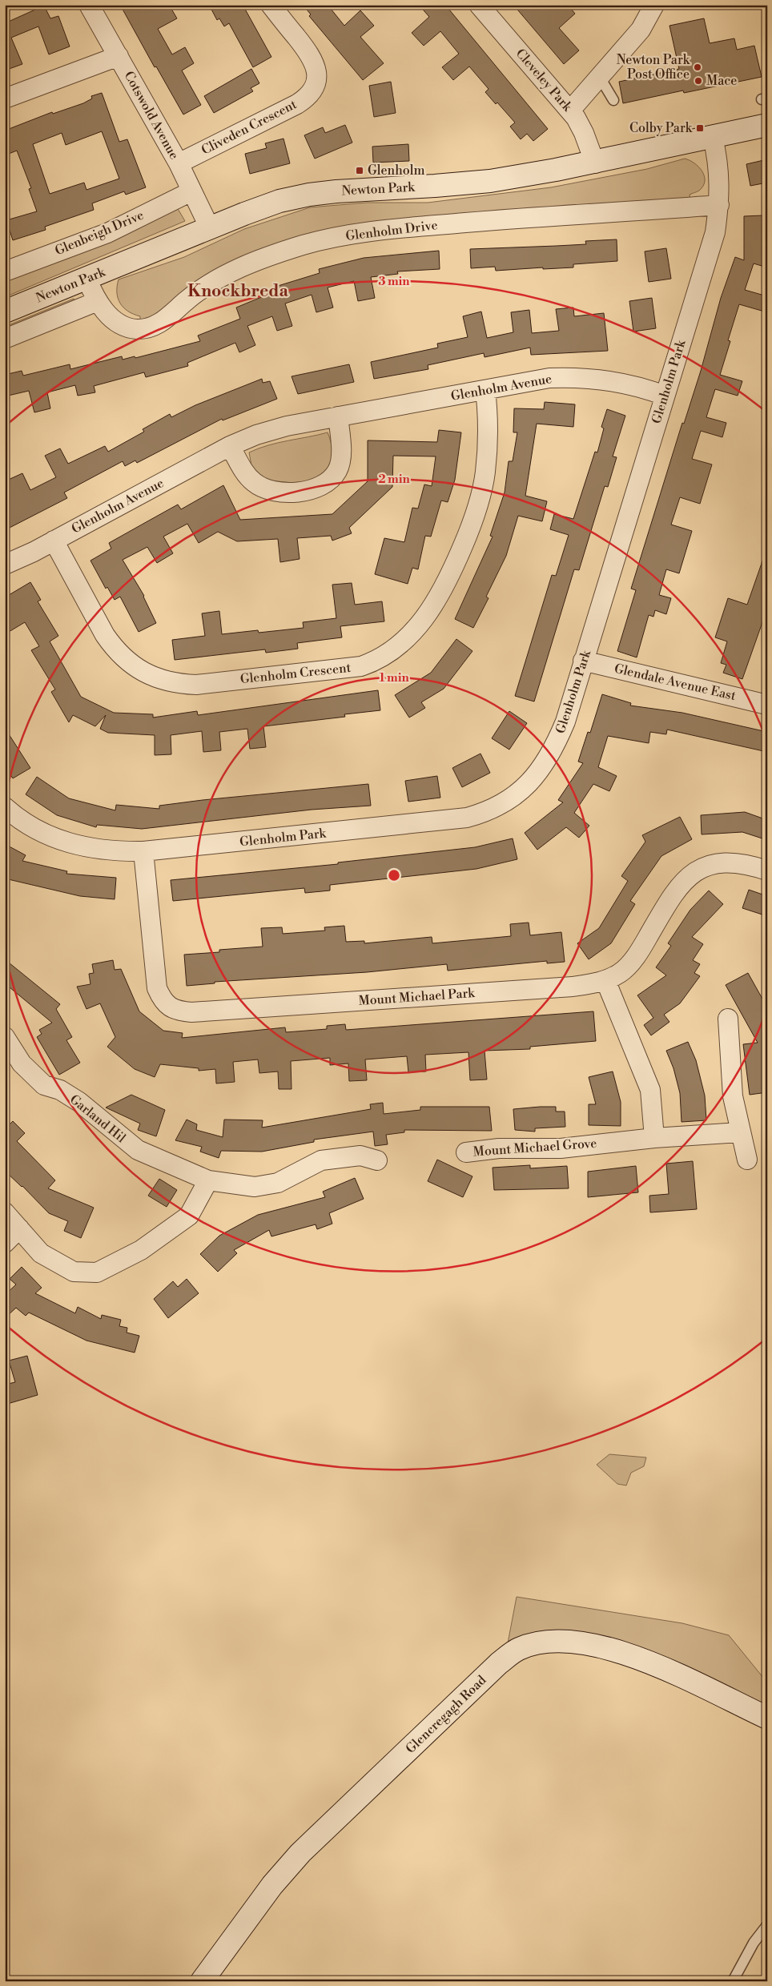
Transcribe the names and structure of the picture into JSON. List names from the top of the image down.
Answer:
{
  "streets": {
    "street": [
      "Cleveley Park",
      "Cotswold Avenue",
      "Cliveden Crescent",
      "Newton Park",
      "Glenholm Drive",
      "Glenbeigh Drive",
      "Glenholm Park",
      "Glenholm Avenue",
      "Glenholm Crescent",
      "Glendale Avenue East",
      "Mount Michael Park",
      "Garland Hil",
      "Mount Michael Grove",
      "Glencregagh Road"
    ]
  },
  "crossings": [
    ["Cleveley Park", "Newton Park"],
    ["Cotswold Avenue", "Cliveden Crescent"],
    ["Cotswold Avenue", "Newton Park"],
    ["Cotswold Avenue", "Glenbeigh Drive"],
    ["Newton Park", "Glenholm Drive"],
    ["Newton Park", "Glenholm Park"],
    ["Glenholm Drive", "Glenholm Park"],
    ["Glenholm Park", "Glenholm Avenue"],
    ["Glenholm Park", "Glendale Avenue East"],
    ["Glenholm Park", "Mount Michael Park"],
    ["Glenholm Avenue", "Glenholm Crescent"]
  ],
  "districts": ["Knockbreda"],
  "places": {
    "other": ["Newton Park Post Office", "Mace"],
    "transit": ["Colby Park", "Glenholm"]
  },
  "rings": ["3 min", "2 min", "1 min"]
}
